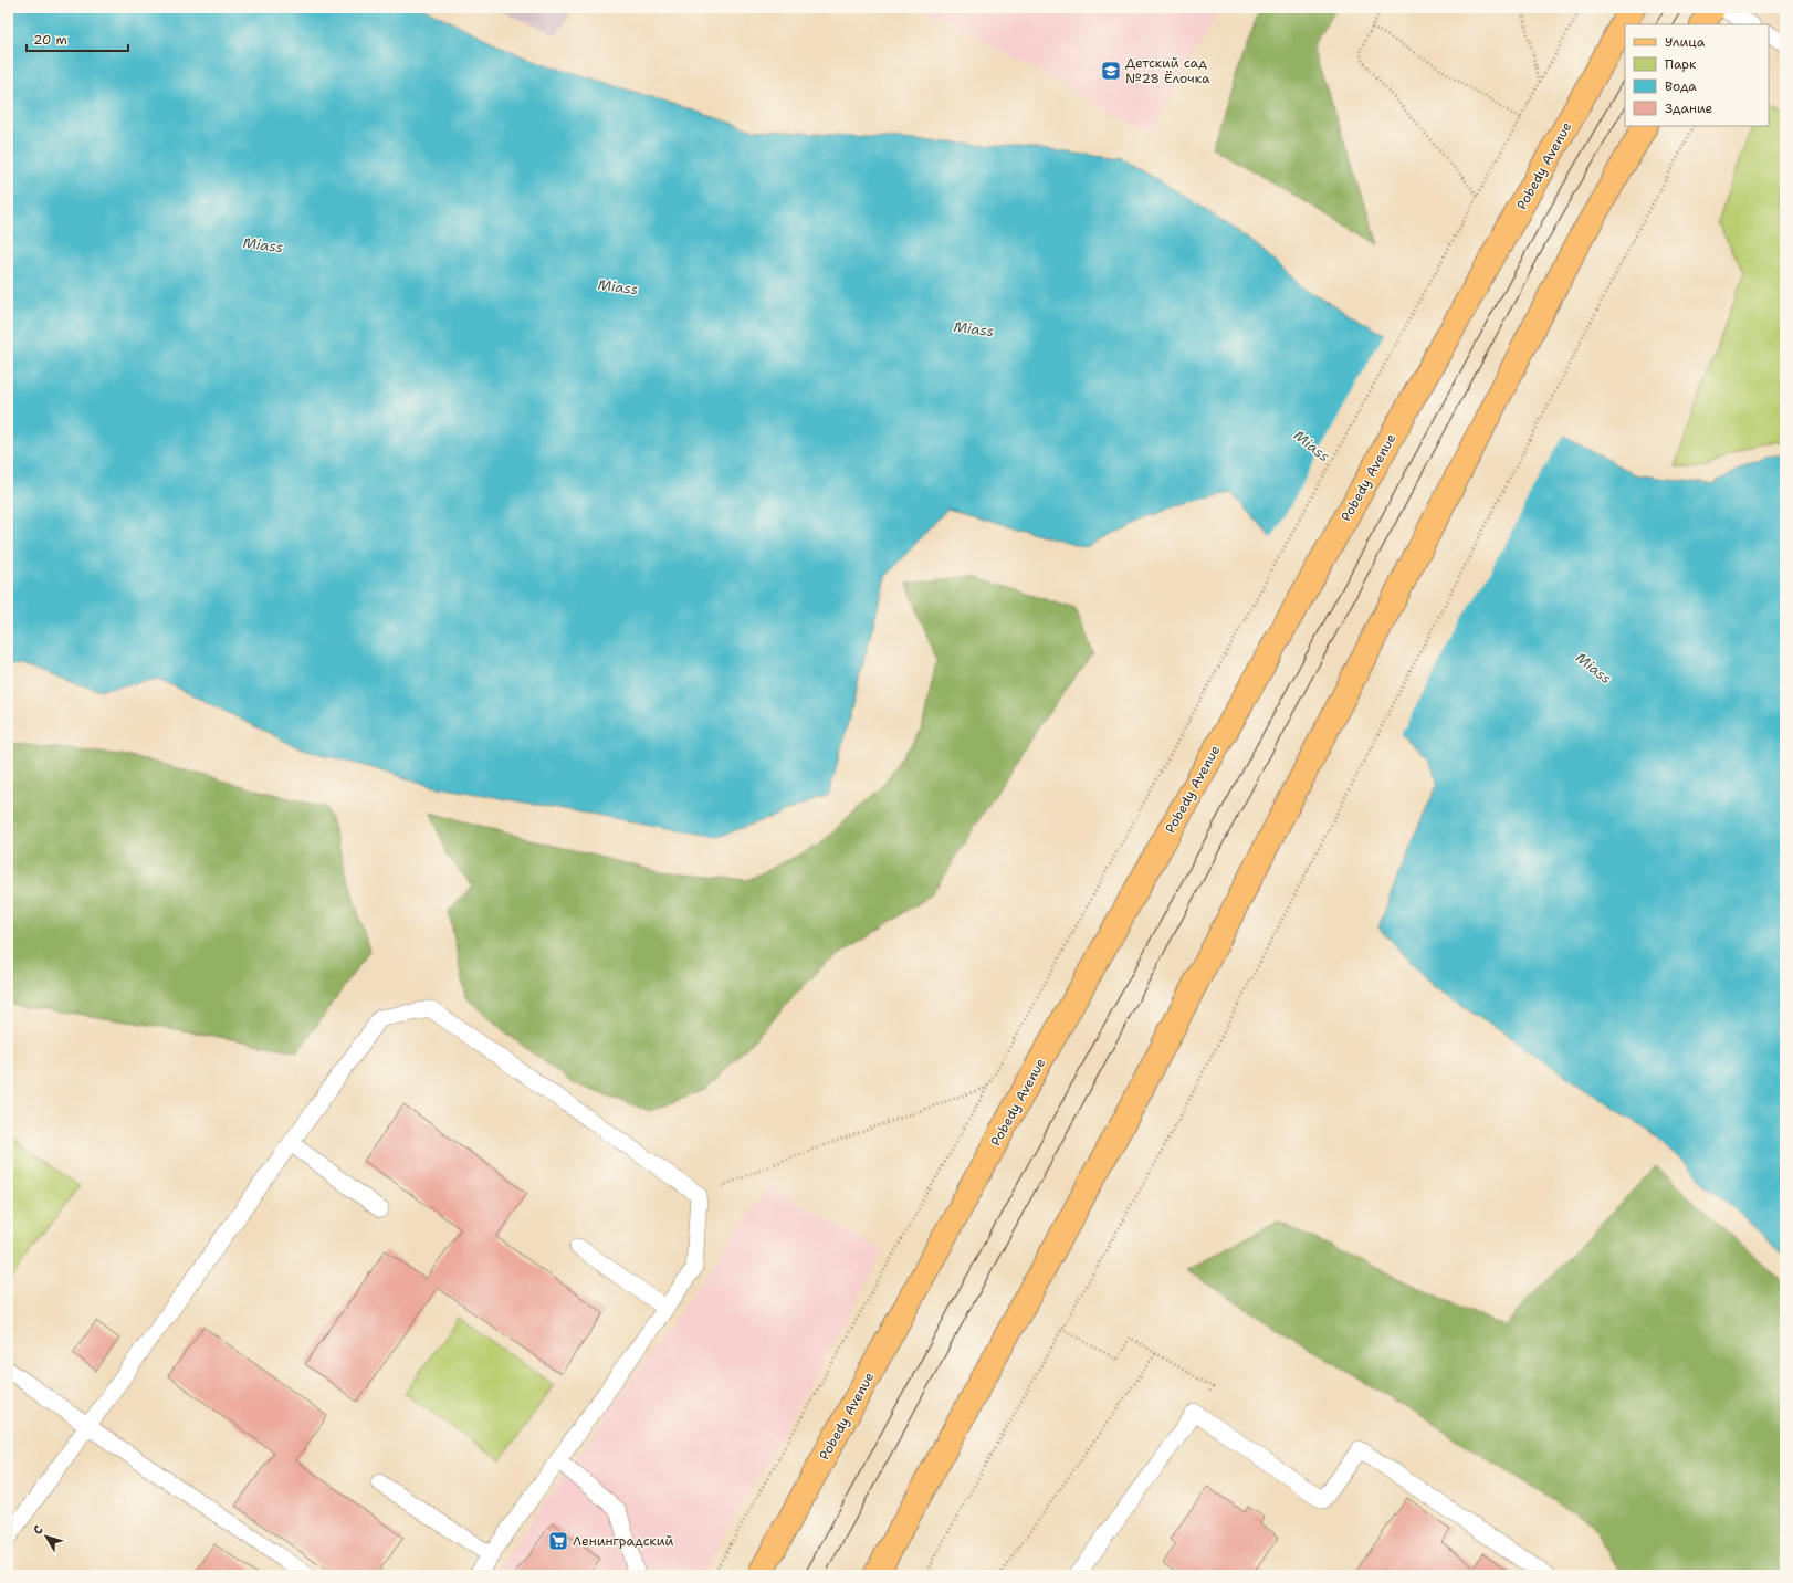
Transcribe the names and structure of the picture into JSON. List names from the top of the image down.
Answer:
{
  "streets": {
    "main road": ["Pobedy Avenue"]
  },
  "water": ["Miass"],
  "places": {
    "school or university": ["Детский сад №28 Ёлочка"],
    "supermarket": ["Ленинградский"]
  },
  "legend": [
    "Улица",
    "Парк",
    "Вода",
    "Здание"
  ],
  "scale_bar": "20 m",
  "north": "top left"
}
